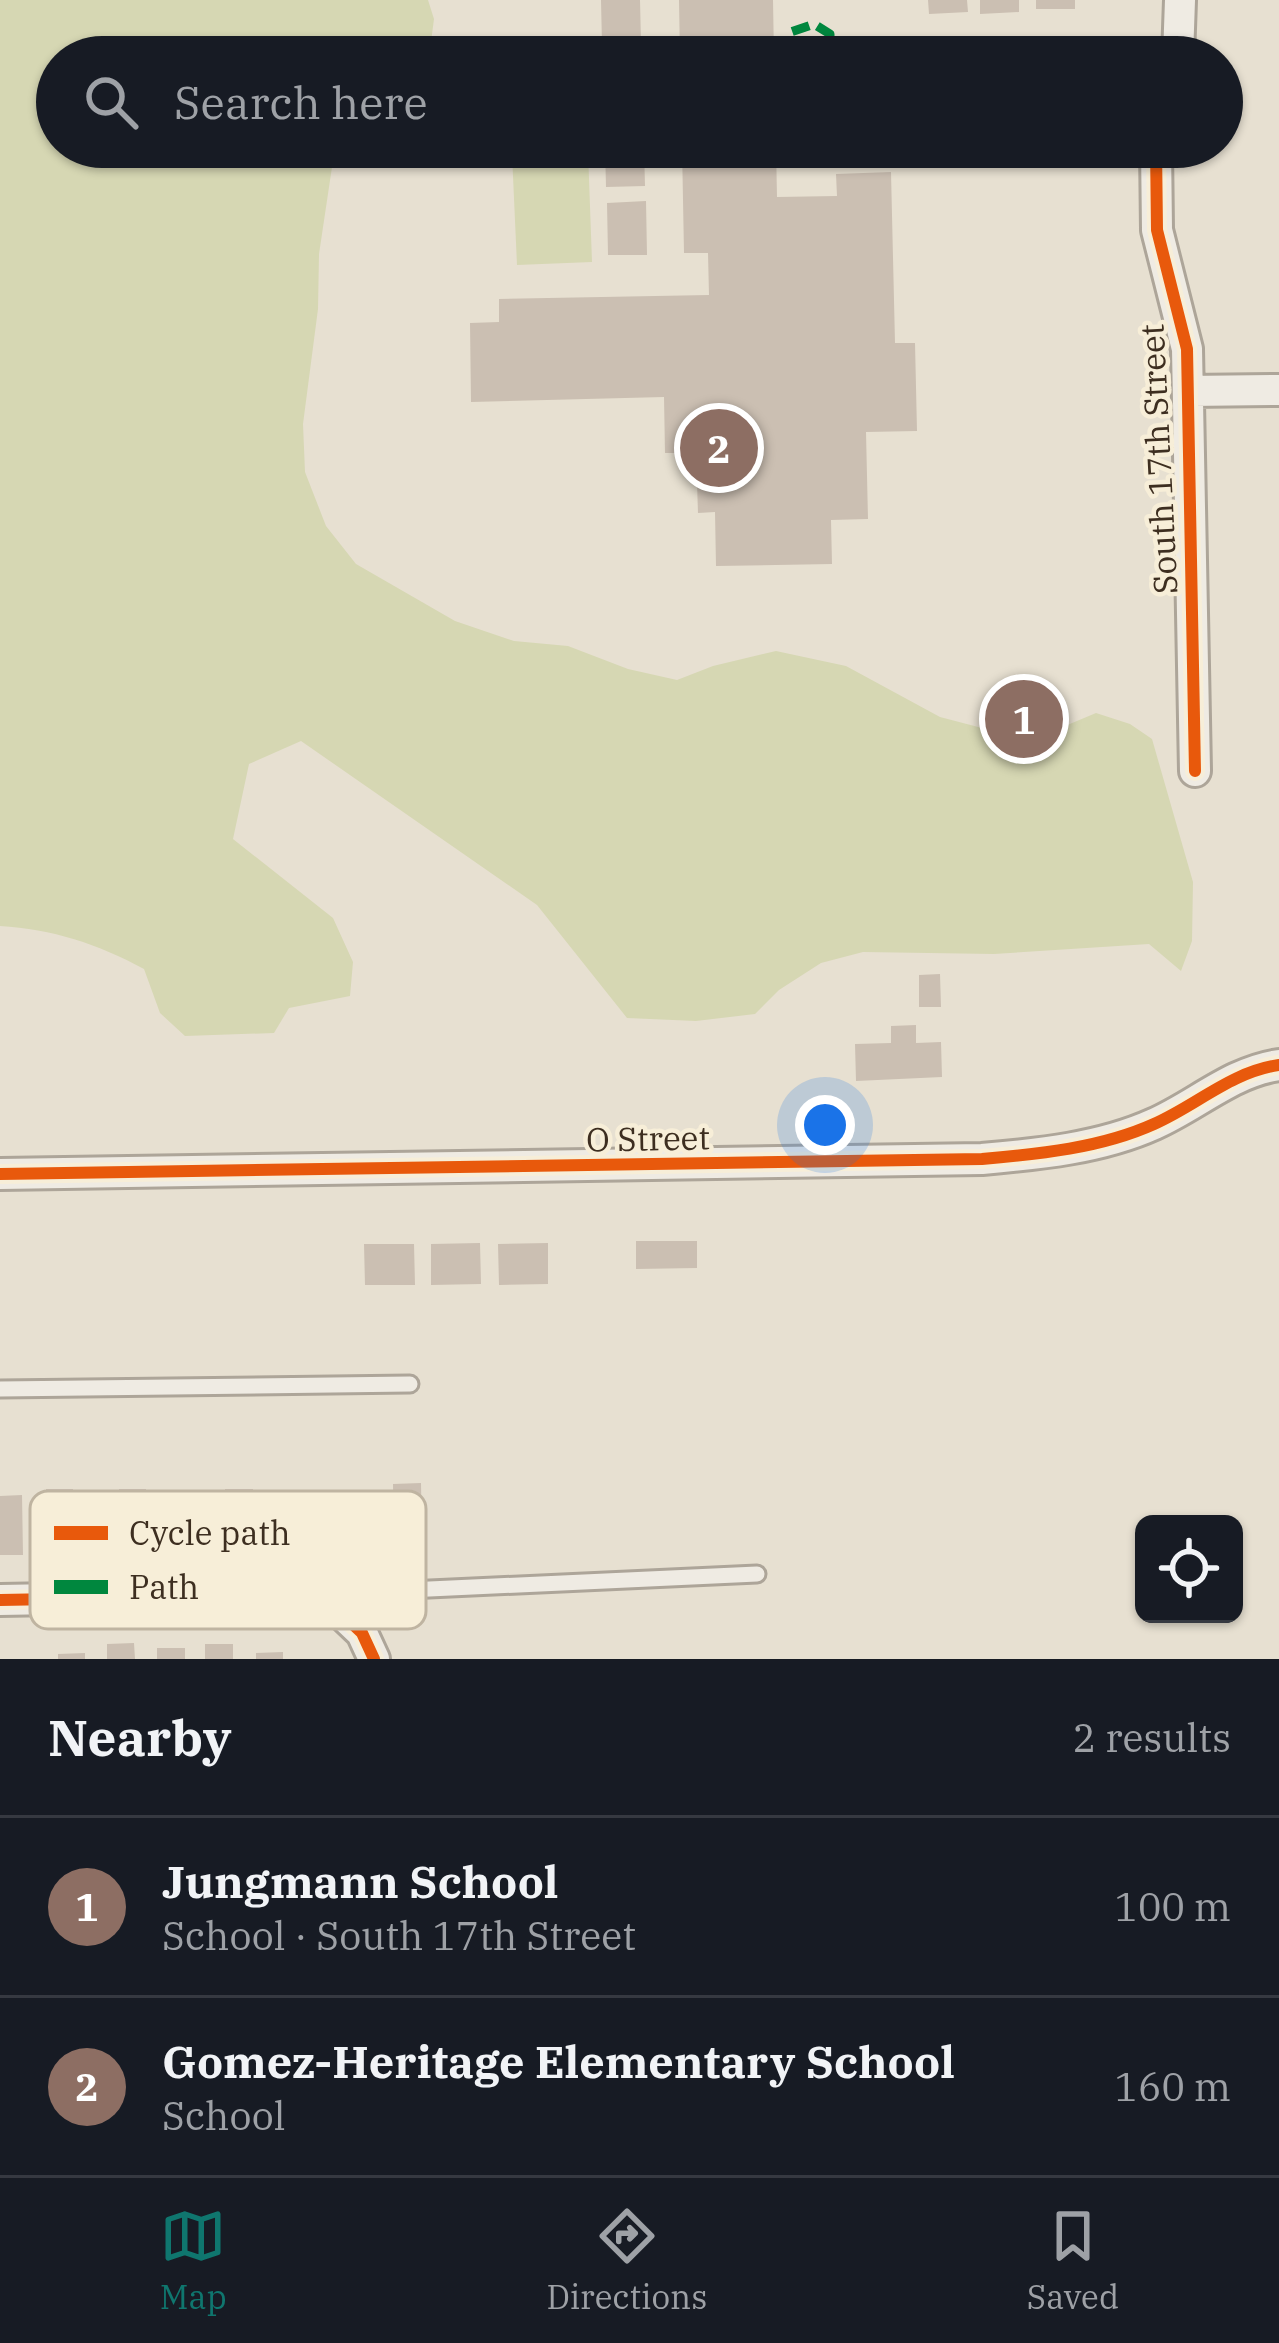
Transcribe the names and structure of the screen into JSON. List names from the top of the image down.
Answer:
{
  "streets": {
    "street": ["South 17th Street", "O Street"]
  },
  "legend": ["Cycle path", "Path"],
  "page": {
    "search": "Search here",
    "pins": ["2", "1"],
    "heading": ["Nearby", "2 results"],
    "list": [
      {
        "mark": "1",
        "name": "Jungmann School",
        "note": "School · South 17th Street",
        "value": "100 m"
      },
      {
        "mark": "2",
        "name": "Gomez-Heritage Elementary School",
        "note": "School",
        "value": "160 m"
      }
    ],
    "nav": ["Map", "Directions", "Saved"]
  }
}
